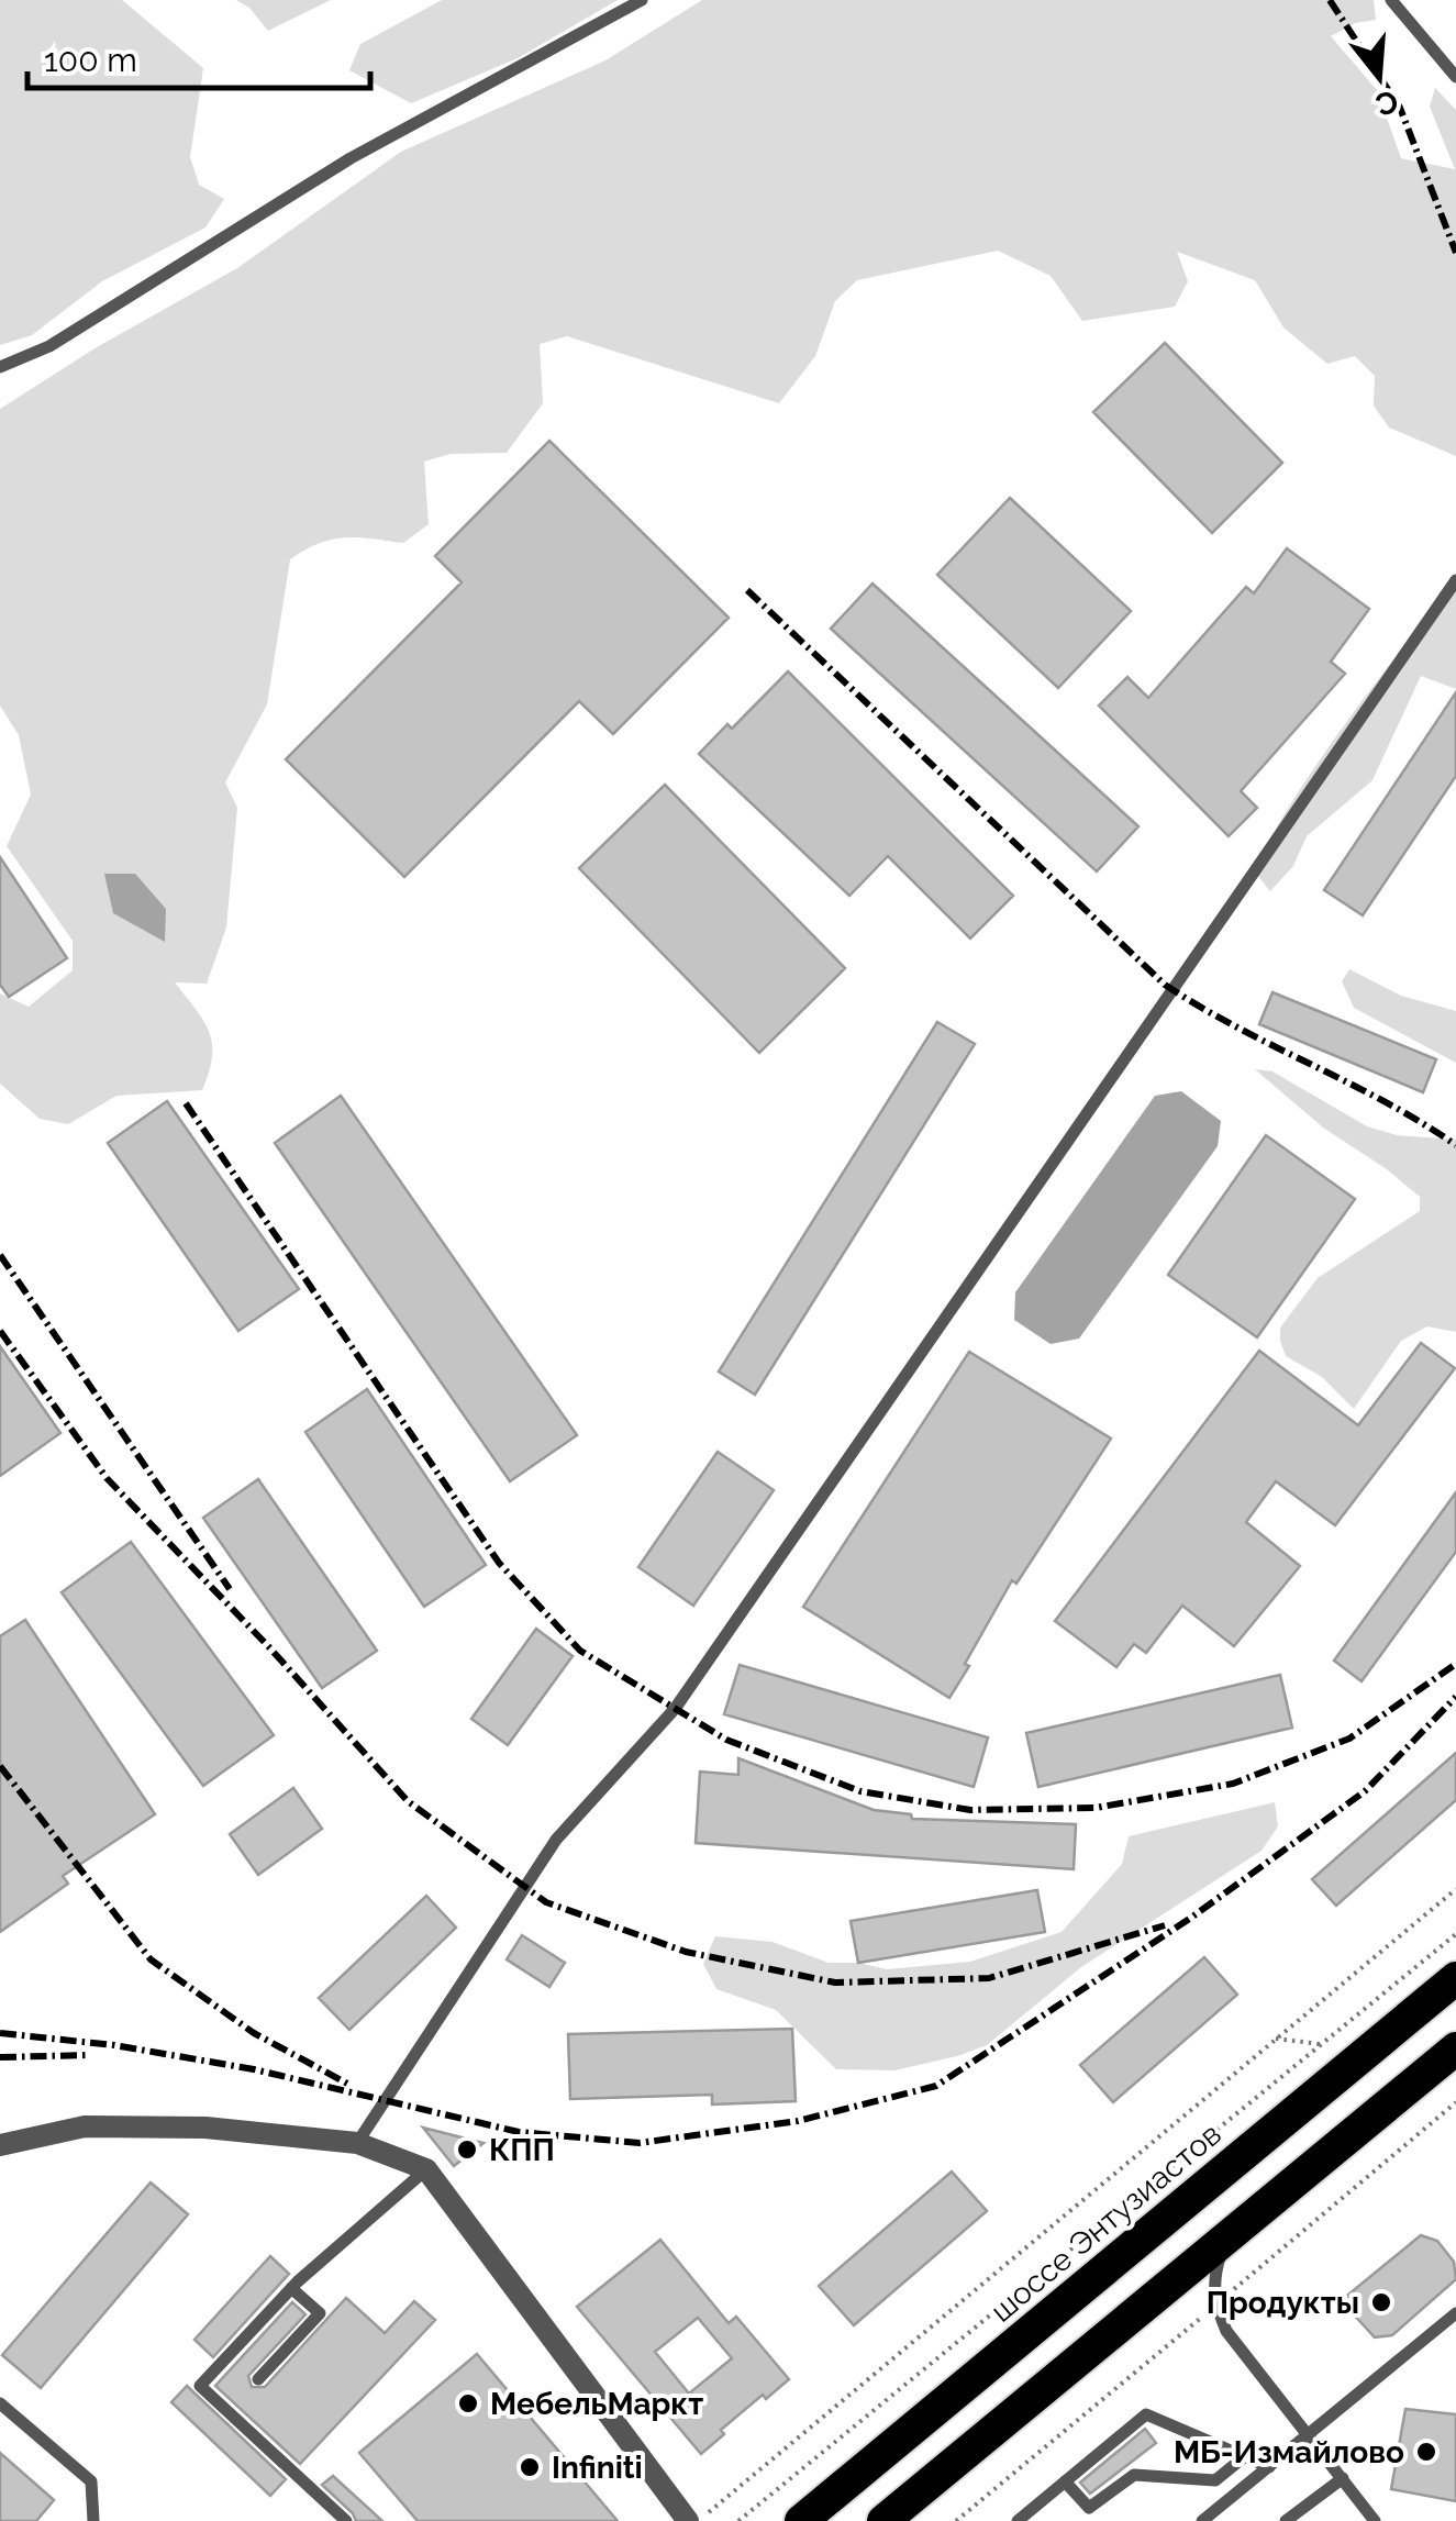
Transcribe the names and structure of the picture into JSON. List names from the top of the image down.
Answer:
{
  "streets": {
    "highway": ["шоссе Энтузиастов"]
  },
  "places": [
    "КПП",
    "Продукты",
    "МебельМаркт",
    "МБ-Измайлово",
    "Infiniti"
  ],
  "scale_bar": "100 m",
  "north": "bottom"
}
